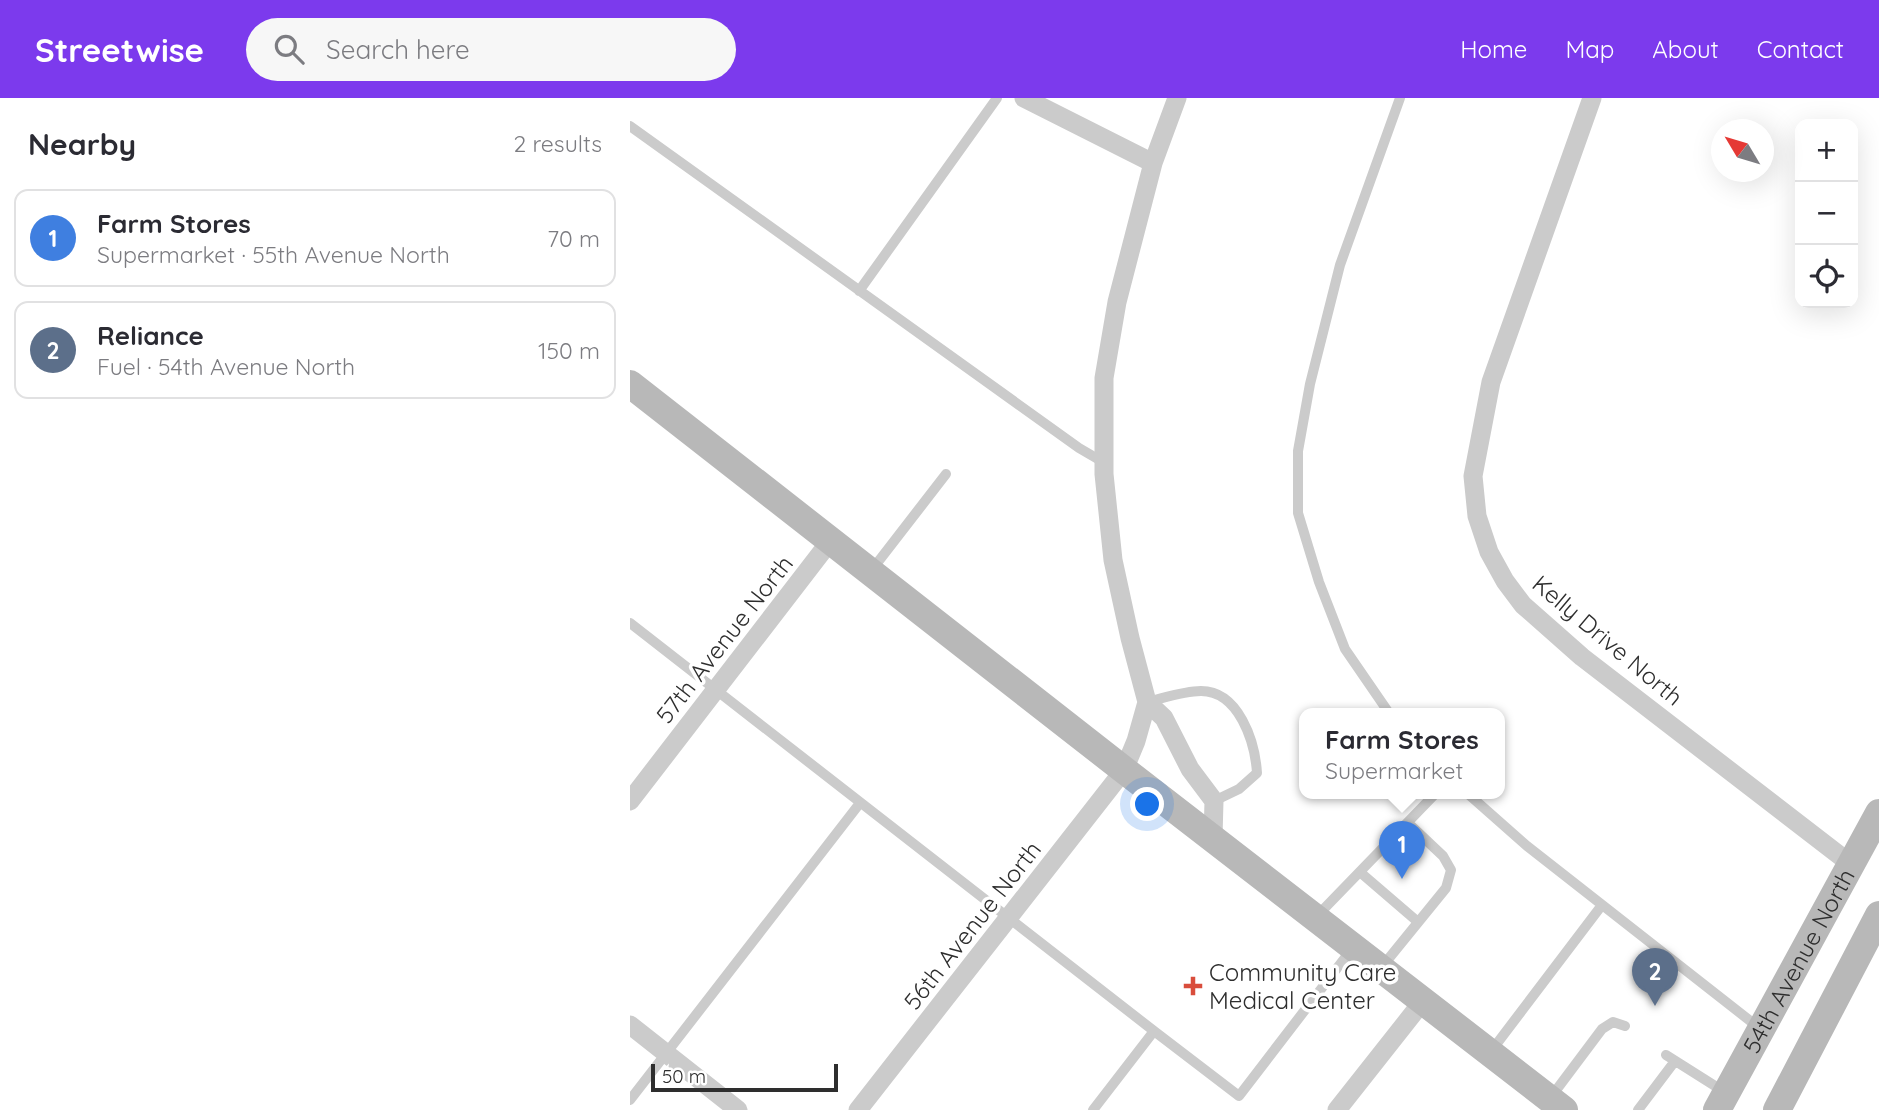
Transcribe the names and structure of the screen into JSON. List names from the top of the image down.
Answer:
{
  "streets": {
    "main road": ["54th Avenue North"],
    "street": ["57th Avenue North", "Kelly Drive North", "56th Avenue North"]
  },
  "crossings": [
    ["Kelly Drive North", "54th Avenue North"]
  ],
  "places": {
    "health": ["Community Care Medical Center"]
  },
  "scale_bar": "50 m",
  "north": "top left",
  "page": {
    "header": "Streetwise",
    "search": "Search here",
    "nav": [
      "Home",
      "Map",
      "About",
      "Contact"
    ],
    "heading": ["Nearby", "2 results"],
    "map_buttons": ["+", "−"],
    "list": [
      {
        "mark": "1",
        "name": "Farm Stores",
        "note": "Supermarket · 55th Avenue North",
        "value": "70 m"
      },
      {
        "mark": "2",
        "name": "Reliance",
        "note": "Fuel · 54th Avenue North",
        "value": "150 m"
      }
    ],
    "popup": ["Farm Stores", "Supermarket"],
    "pins": ["1", "2"],
    "scale": "50 m"
  }
}
